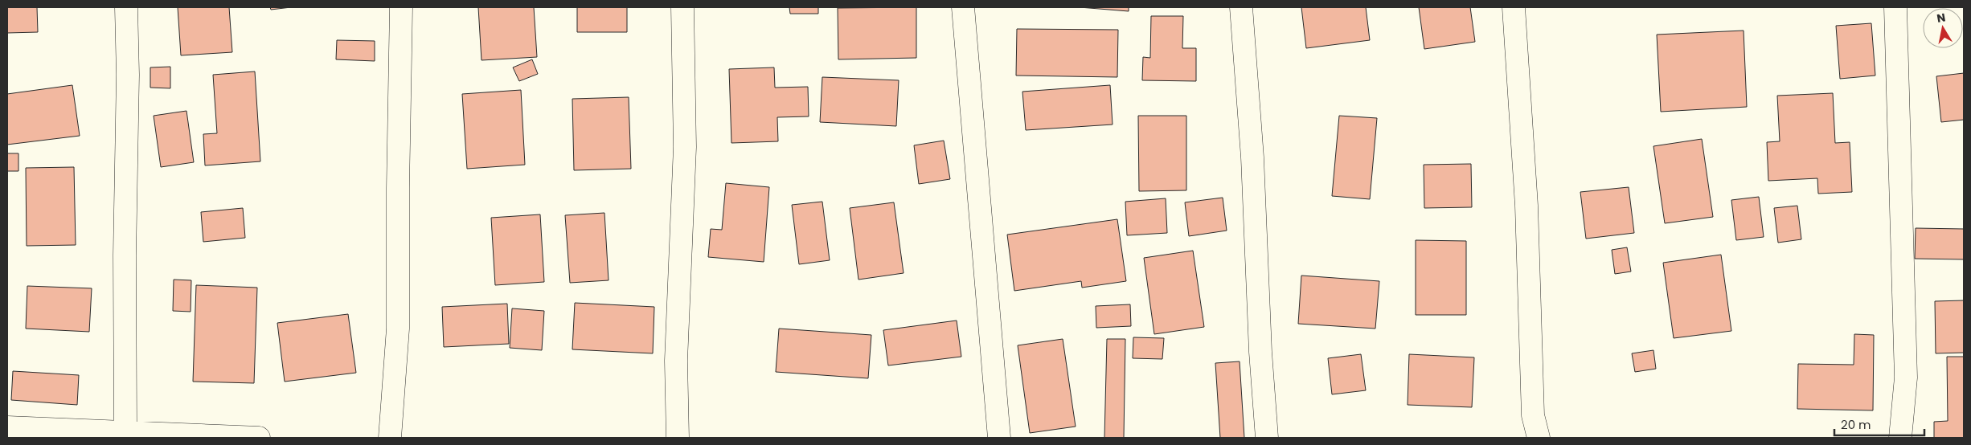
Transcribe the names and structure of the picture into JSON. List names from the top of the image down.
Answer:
{
  "scale_bar": "20 m",
  "north": "top"
}
